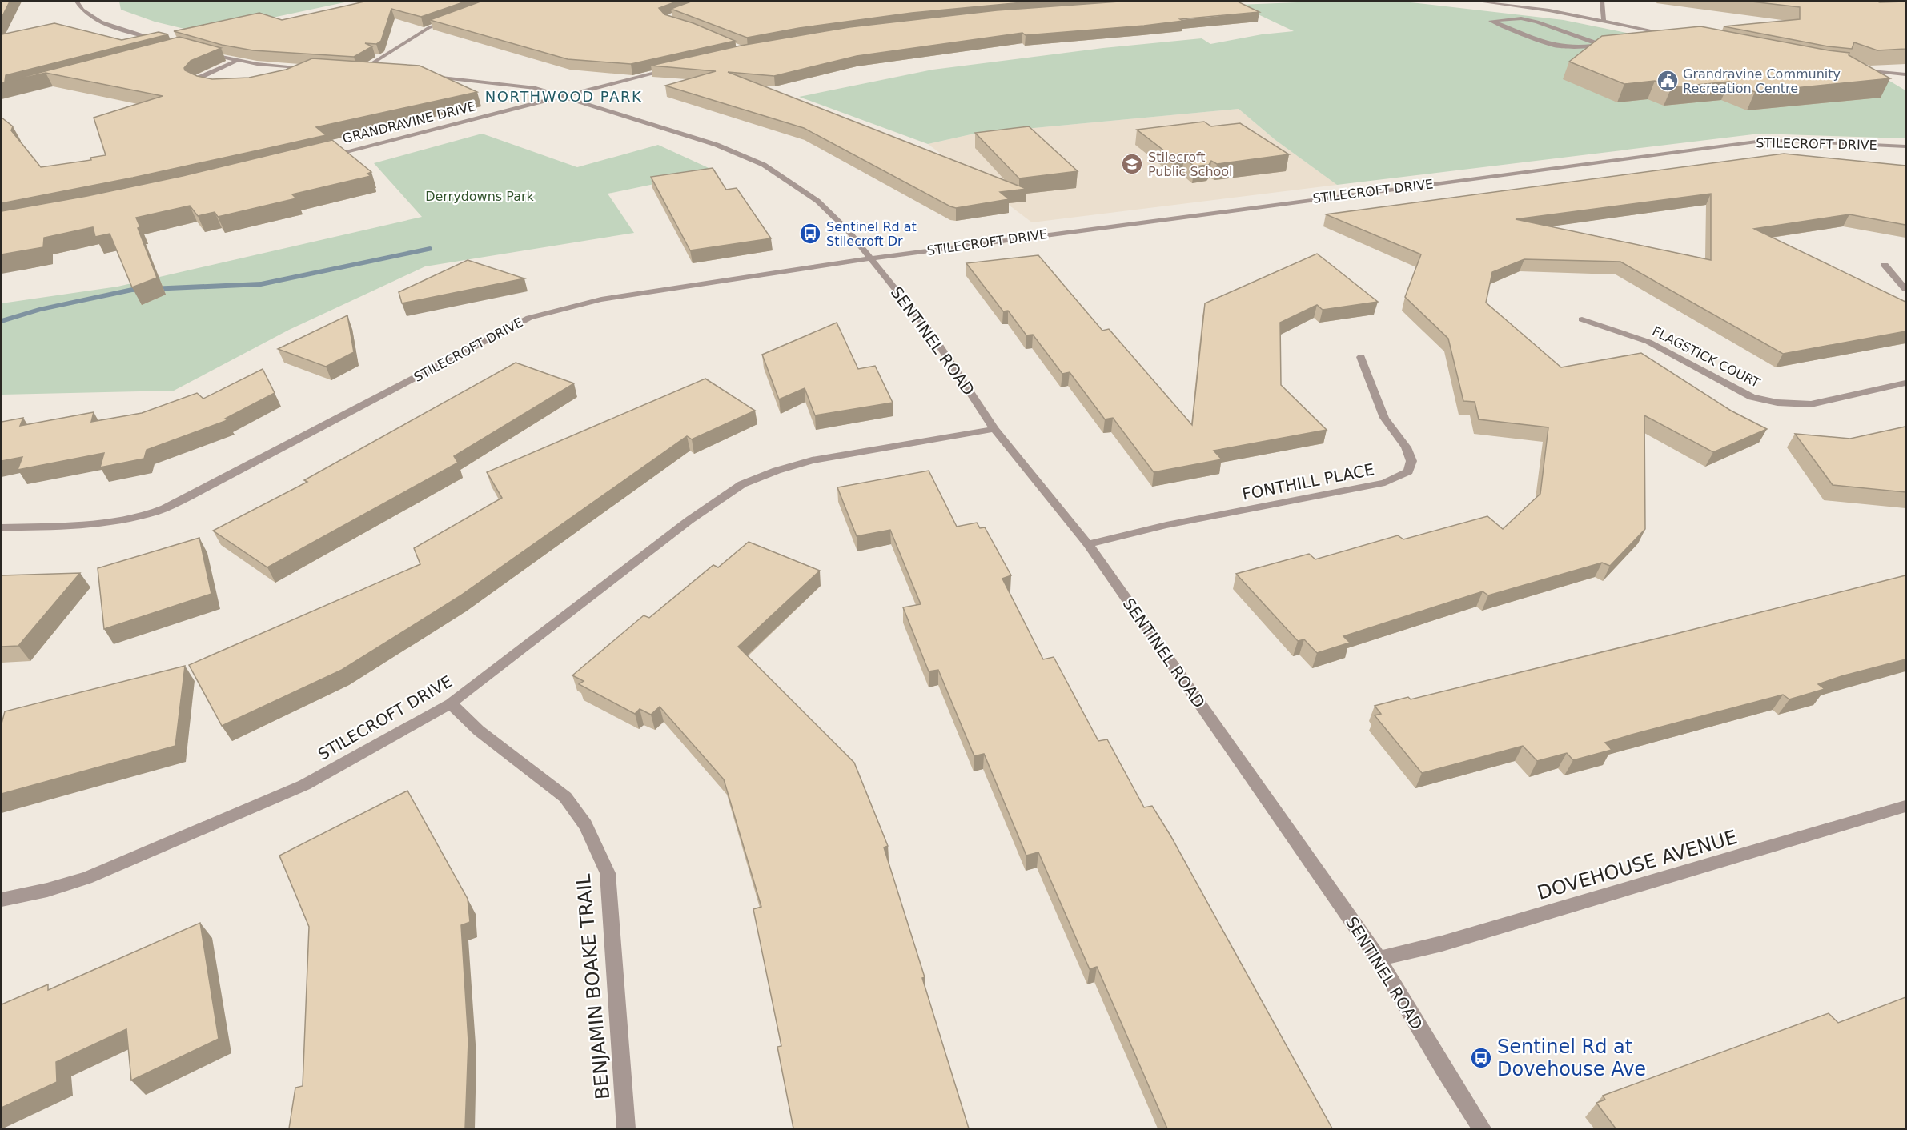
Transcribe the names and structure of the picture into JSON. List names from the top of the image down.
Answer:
{
  "streets": {
    "street": [
      "GRANDRAVINE DRIVE",
      "STILECROFT DRIVE",
      "SENTINEL ROAD",
      "FLAGSTICK COURT",
      "FONTHILL PLACE",
      "DOVEHOUSE AVENUE",
      "BENJAMIN BOAKE TRAIL"
    ]
  },
  "crossings": [
    ["GRANDRAVINE DRIVE", "SENTINEL ROAD"],
    ["STILECROFT DRIVE", "SENTINEL ROAD"],
    ["STILECROFT DRIVE", "BENJAMIN BOAKE TRAIL"],
    ["SENTINEL ROAD", "FONTHILL PLACE"],
    ["SENTINEL ROAD", "DOVEHOUSE AVENUE"]
  ],
  "districts": ["NORTHWOOD PARK"],
  "parks": ["Derrydowns Park"],
  "places": {
    "public building": ["Grandravine Community Recreation Centre"],
    "school or university": ["Stilecroft Public School"],
    "bus stop": ["Sentinel Rd at Stilecroft Dr", "Sentinel Rd at Dovehouse Ave"]
  }
}
